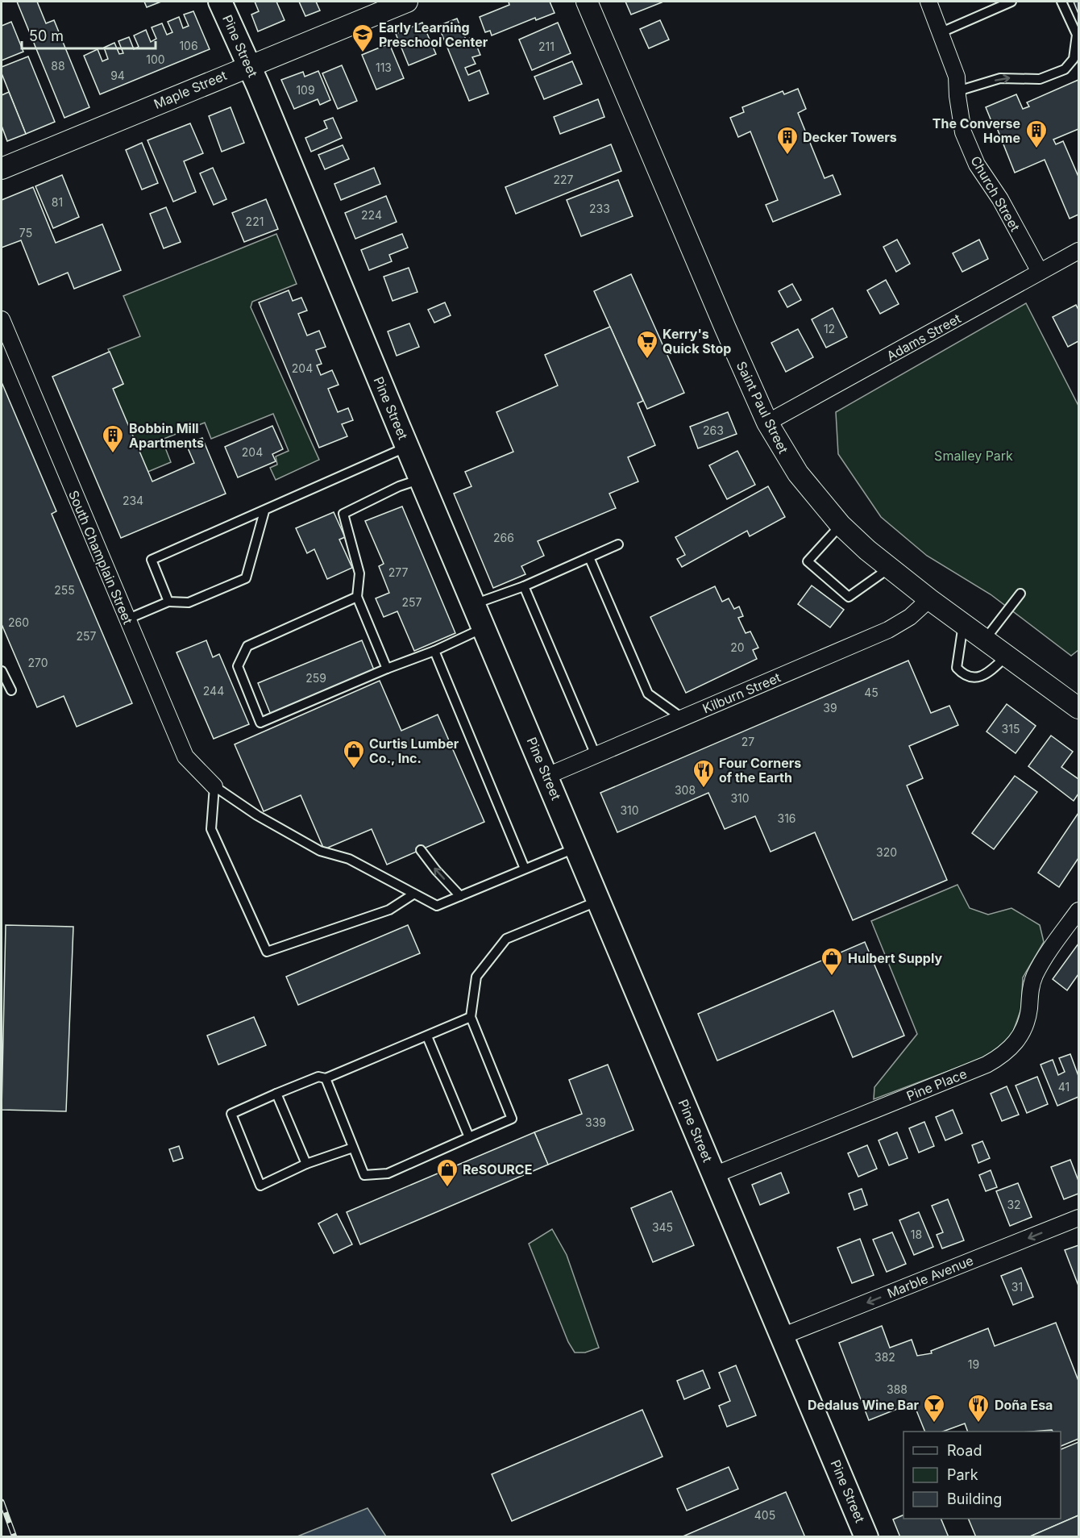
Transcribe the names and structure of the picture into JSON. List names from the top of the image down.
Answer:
{
  "streets": {
    "main road": ["Pine Street"],
    "street": [
      "Maple Street",
      "Church Street",
      "Adams Street",
      "Saint Paul Street",
      "South Champlain Street",
      "Kilburn Street",
      "Pine Place",
      "Marble Avenue"
    ]
  },
  "crossings": [
    ["Pine Street", "Maple Street"],
    ["Pine Street", "Kilburn Street"],
    ["Pine Street", "Pine Place"],
    ["Pine Street", "Marble Avenue"],
    ["Church Street", "Adams Street"],
    ["Adams Street", "Saint Paul Street"],
    ["Saint Paul Street", "Kilburn Street"]
  ],
  "one_way": ["Marble Avenue"],
  "parks": ["Smalley Park"],
  "places": {
    "school or university": ["Early Learning Preschool Center"],
    "building": ["The Converse Home", "Decker Towers", "Bobbin Mill Apartments"],
    "supermarket": ["Kerry's Quick Stop"],
    "shop": ["Curtis Lumber Co., Inc.", "Hulbert Supply", "ReSOURCE"],
    "restaurant": ["Four Corners of the Earth", "Doña Esa"],
    "bar": ["Dedalus Wine Bar"]
  },
  "house_numbers": [
    "106",
    "211",
    "100",
    "88",
    "113",
    "94",
    "109",
    "227",
    "81",
    "233",
    "224",
    "221",
    "75",
    "12",
    "204",
    "263",
    "204",
    "234",
    "266",
    "277",
    "255",
    "257",
    "260",
    "257",
    "20",
    "270",
    "259",
    "244",
    "45",
    "39",
    "315",
    "27",
    "308",
    "310",
    "310",
    "316",
    "320",
    "41",
    "339",
    "32",
    "345",
    "18",
    "31",
    "382",
    "19",
    "388",
    "405"
  ],
  "legend": ["Road", "Park", "Building"],
  "scale_bar": "50 m"
}
